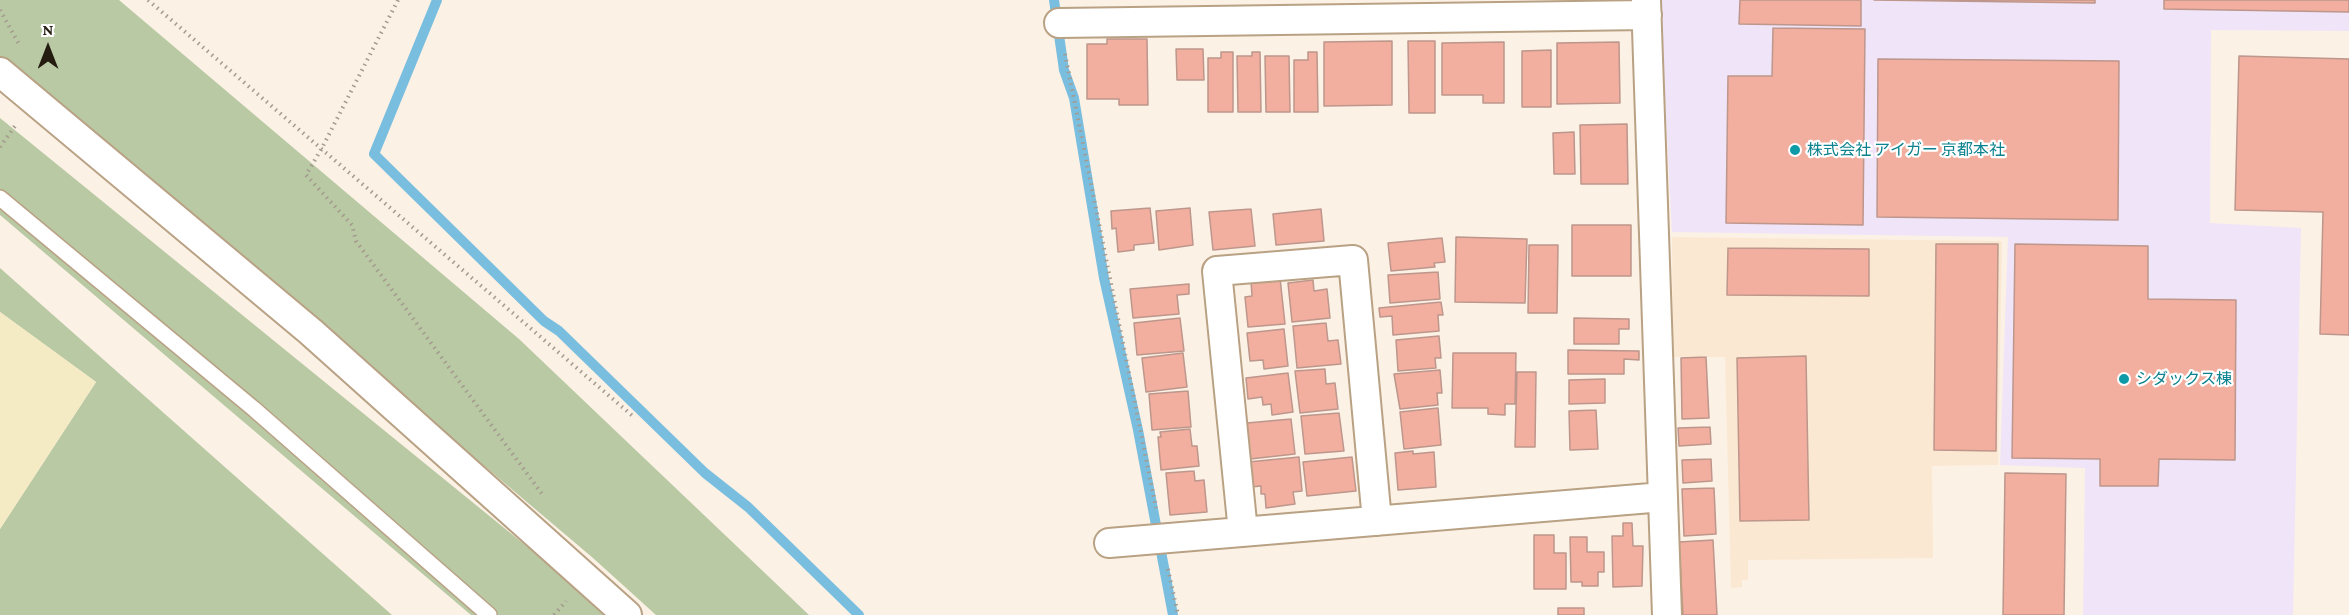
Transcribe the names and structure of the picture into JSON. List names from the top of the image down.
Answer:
{
  "places": ["株式会社 アイガー 京都本社", "シダックス棟"],
  "north": "top"
}
